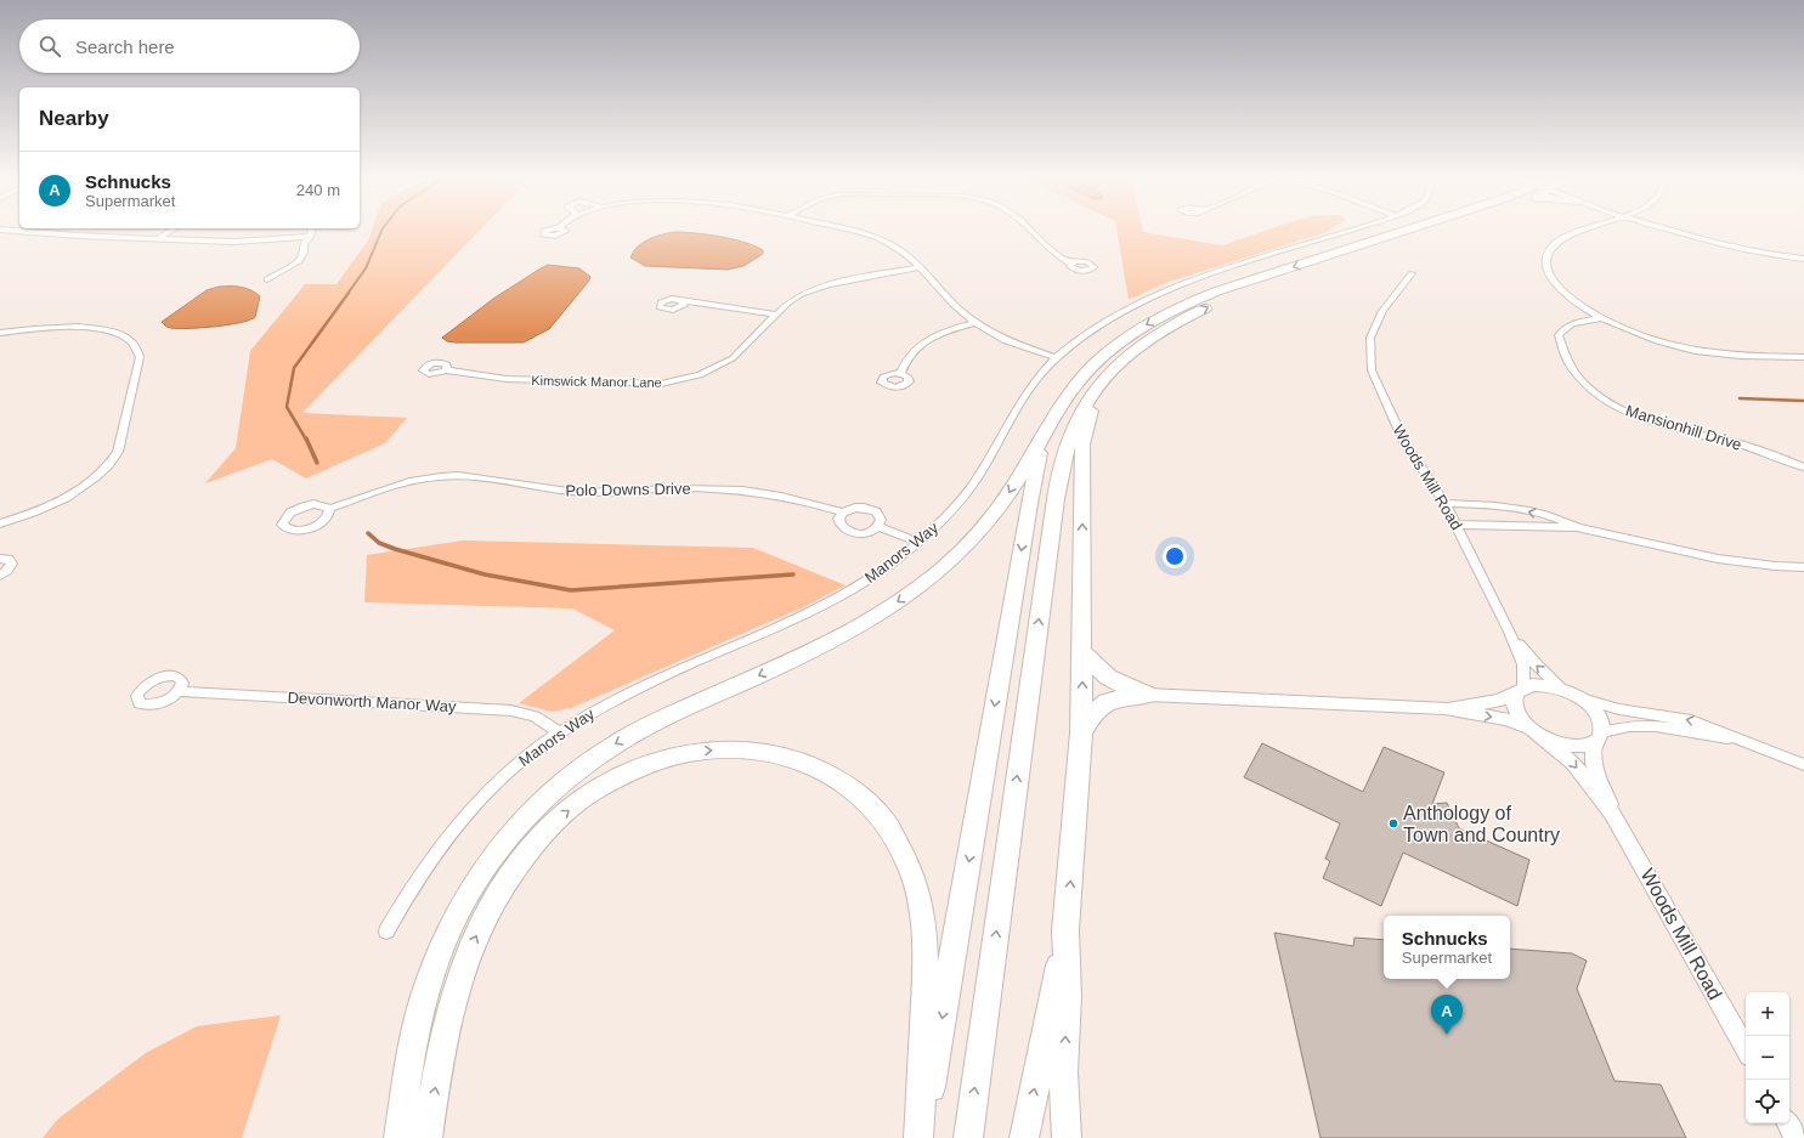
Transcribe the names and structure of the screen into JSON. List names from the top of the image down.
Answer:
{
  "streets": {
    "street": [
      "Kimswick Manor Lane",
      "Mansionhill Drive",
      "Woods Mill Road",
      "Polo Downs Drive",
      "Manors Way",
      "Devonworth Manor Way"
    ]
  },
  "crossings": [
    ["Manors Way", "Devonworth Manor Way"]
  ],
  "places": ["Anthology of Town and Country"],
  "page": {
    "search": "Search here",
    "heading": "Nearby",
    "list": [
      {
        "mark": "A",
        "name": "Schnucks",
        "note": "Supermarket",
        "value": "240 m"
      }
    ],
    "popup": ["Schnucks", "Supermarket"],
    "map_buttons": ["+", "−"],
    "pins": "A"
  }
}
